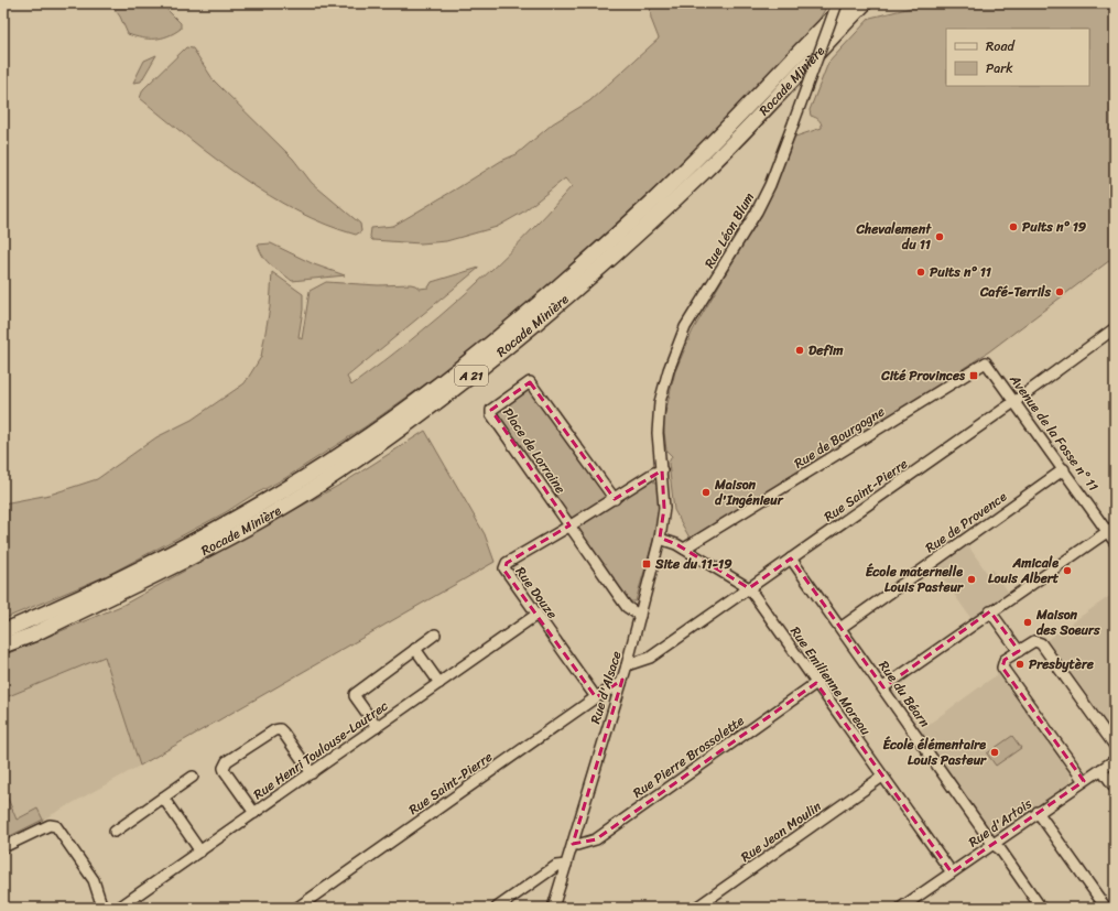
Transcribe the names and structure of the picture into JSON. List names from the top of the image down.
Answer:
{
  "streets": {
    "highway": ["Rocade Minière", "A 21"],
    "street": [
      "Rue Léon Blum",
      "Avenue de la Fosse n° 11",
      "Rue de Bourgogne",
      "Place de Lorraine",
      "Rue Saint-Pierre",
      "Rue de Provence",
      "Rue Douze",
      "Rue Emilienne Moreau",
      "Rue d'Alsace",
      "Rue du Béarn",
      "Rue Henri Toulouse-Lautrec",
      "Rue Pierre Brossolette",
      "Rue d'Artois",
      "Rue Jean Moulin"
    ]
  },
  "crossings": [
    ["Rue Léon Blum", "Rue d'Alsace"],
    ["Avenue de la Fosse n° 11", "Rue de Bourgogne"],
    ["Avenue de la Fosse n° 11", "Rue Saint-Pierre"],
    ["Avenue de la Fosse n° 11", "Rue de Provence"],
    ["Rue de Bourgogne", "Rue Emilienne Moreau"],
    ["Place de Lorraine", "Rue Douze"],
    ["Place de Lorraine", "Rue d'Alsace"],
    ["Rue Saint-Pierre", "Rue Douze"],
    ["Rue Saint-Pierre", "Rue Emilienne Moreau"],
    ["Rue Saint-Pierre", "Rue d'Alsace"],
    ["Rue Saint-Pierre", "Rue du Béarn"],
    ["Rue de Provence", "Rue du Béarn"],
    ["Rue Douze", "Rue Henri Toulouse-Lautrec"],
    ["Rue Emilienne Moreau", "Rue d'Alsace"],
    ["Rue Emilienne Moreau", "Rue Pierre Brossolette"],
    ["Rue Emilienne Moreau", "Rue d'Artois"],
    ["Rue Emilienne Moreau", "Rue Jean Moulin"],
    ["Rue d'Alsace", "Rue Pierre Brossolette"],
    ["Rue du Béarn", "Rue d'Artois"]
  ],
  "places": {
    "other": [
      "Puits n° 19",
      "Chevalement du 11",
      "Puits n° 11",
      "Café-Terrils",
      "Defim",
      "Maison d'Ingénieur",
      "Amicale Louis Albert",
      "École maternelle Louis Pasteur",
      "Maison des Soeurs",
      "Presbytère",
      "École élémentaire Louis Pasteur"
    ],
    "transit": ["Cité Provinces", "Site du 11-19"]
  },
  "legend": ["Road", "Park"]
}
